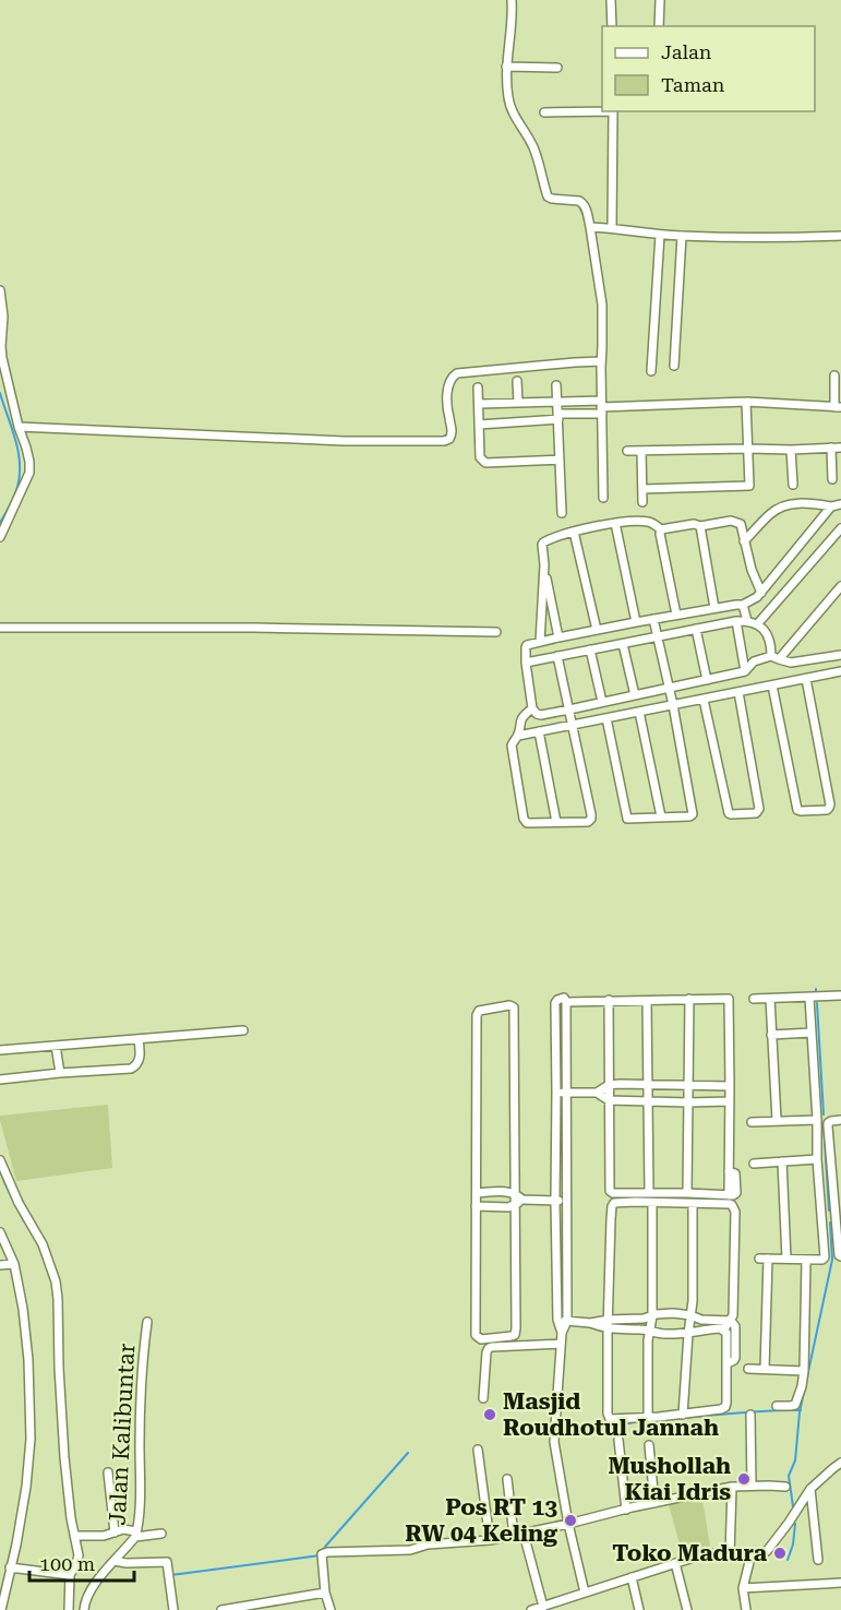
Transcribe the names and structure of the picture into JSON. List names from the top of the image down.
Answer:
{
  "streets": {
    "street": ["Jalan Kalibuntar"]
  },
  "places": [
    "Masjid Roudhotul Jannah",
    "Mushollah Kiai Idris",
    "Pos RT 13 RW 04 Keling",
    "Toko Madura"
  ],
  "legend": ["Jalan", "Taman"],
  "scale_bar": "100 m"
}
